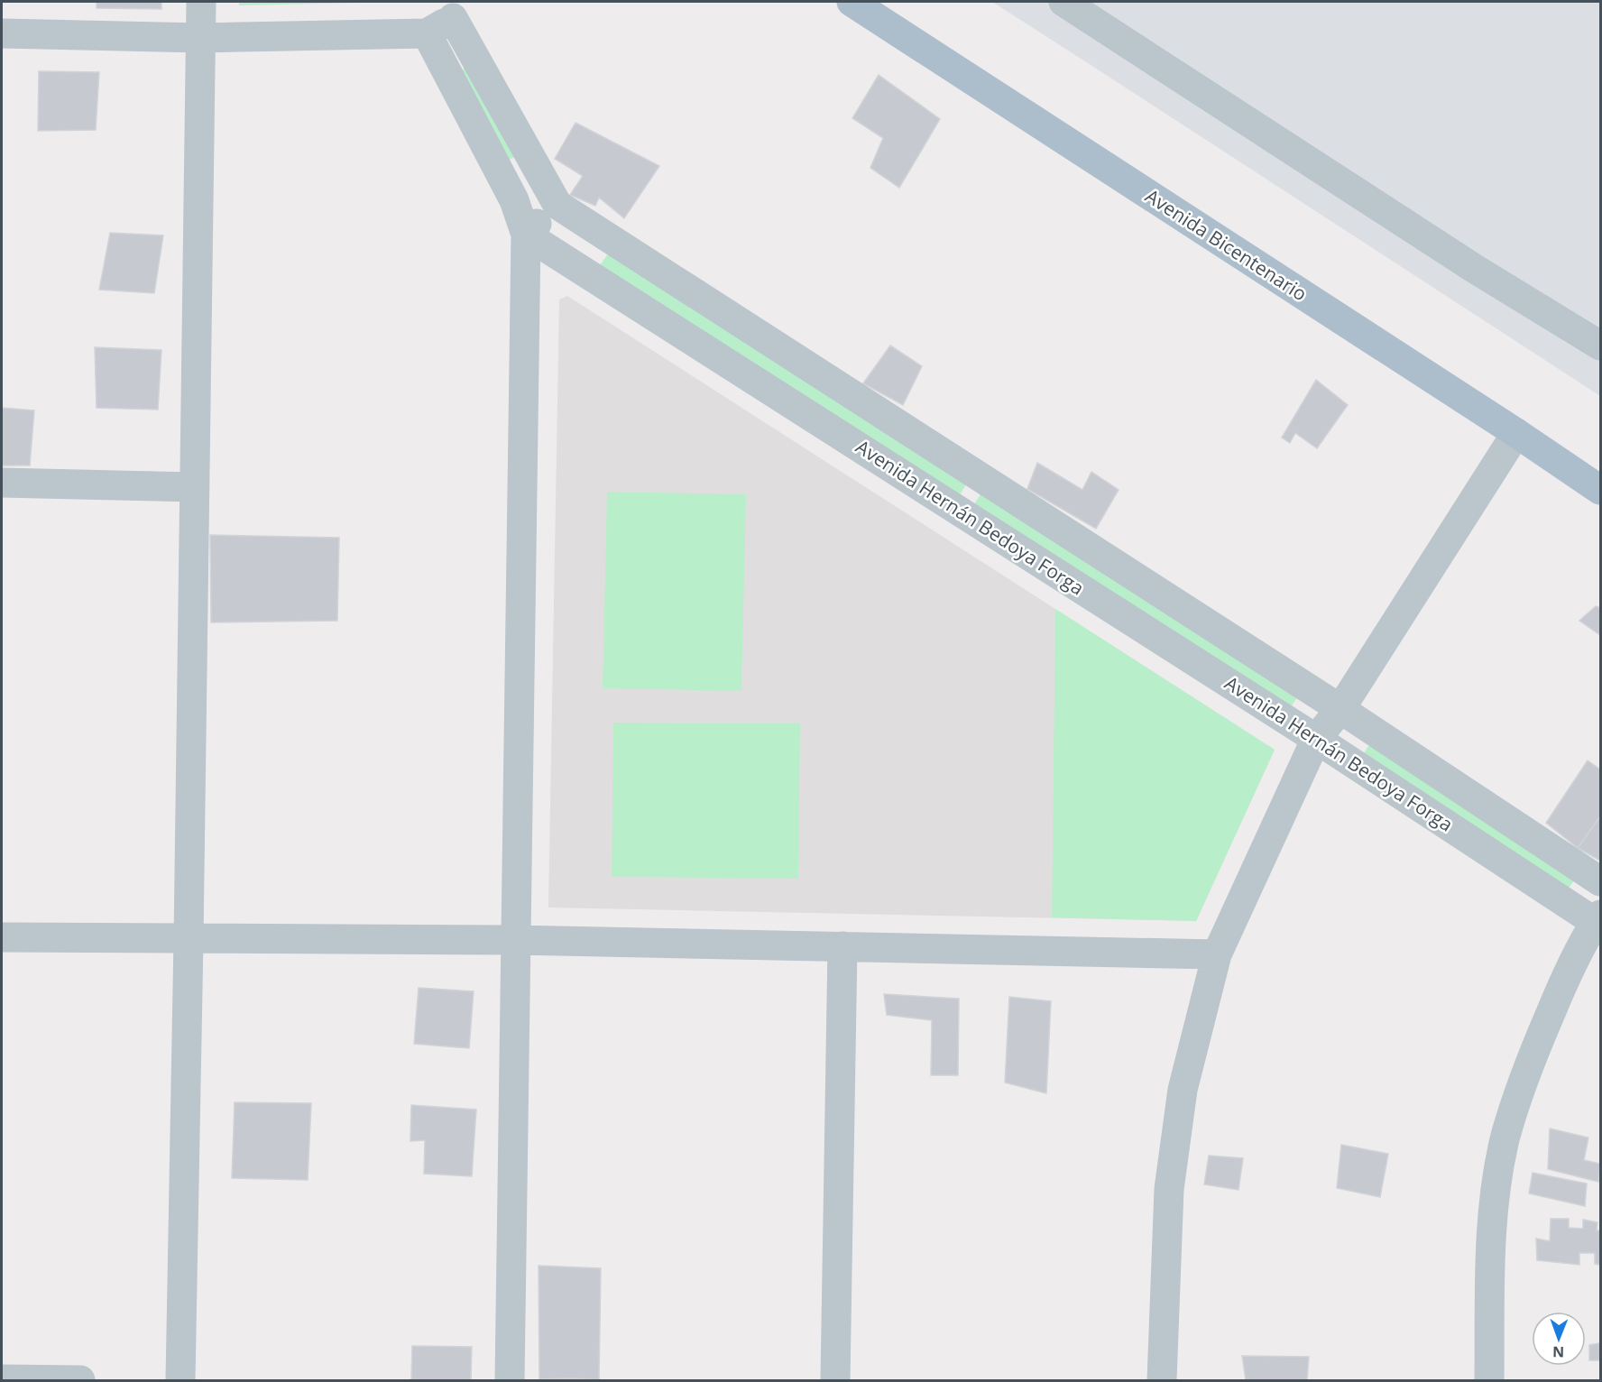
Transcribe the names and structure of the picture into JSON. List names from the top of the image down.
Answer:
{
  "streets": {
    "main road": ["Avenida Bicentenario"],
    "street": ["Avenida Hernán Bedoya Forga"]
  },
  "north": "bottom"
}
